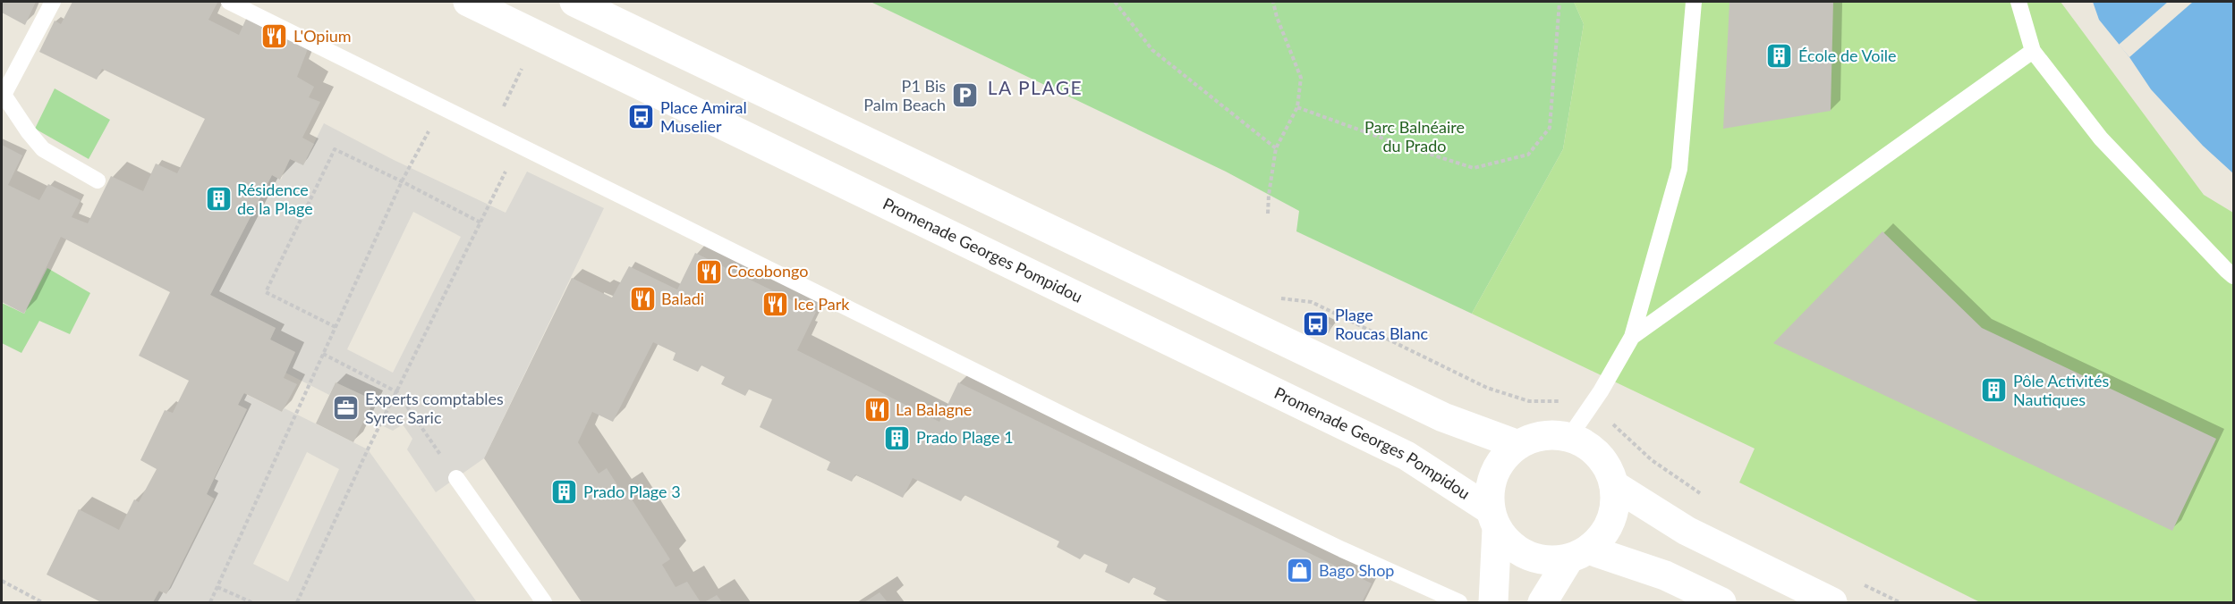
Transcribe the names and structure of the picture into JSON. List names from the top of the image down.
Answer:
{
  "streets": {
    "main road": ["Promenade Georges Pompidou"]
  },
  "districts": ["LA PLAGE"],
  "parks": ["Parc Balnéaire du Prado"],
  "places": {
    "restaurant": [
      "L'Opium",
      "Cocobongo",
      "Baladi",
      "Ice Park",
      "La Balagne"
    ],
    "building": [
      "École de Voile",
      "Résidence de la Plage",
      "Pôle Activités Nautiques",
      "Prado Plage 1",
      "Prado Plage 3"
    ],
    "parking": ["P1 Bis Palm Beach"],
    "bus stop": ["Place Amiral Muselier", "Plage Roucas Blanc"],
    "office": ["Experts comptables Syrec Saric"],
    "shop": ["Bago Shop"]
  }
}
